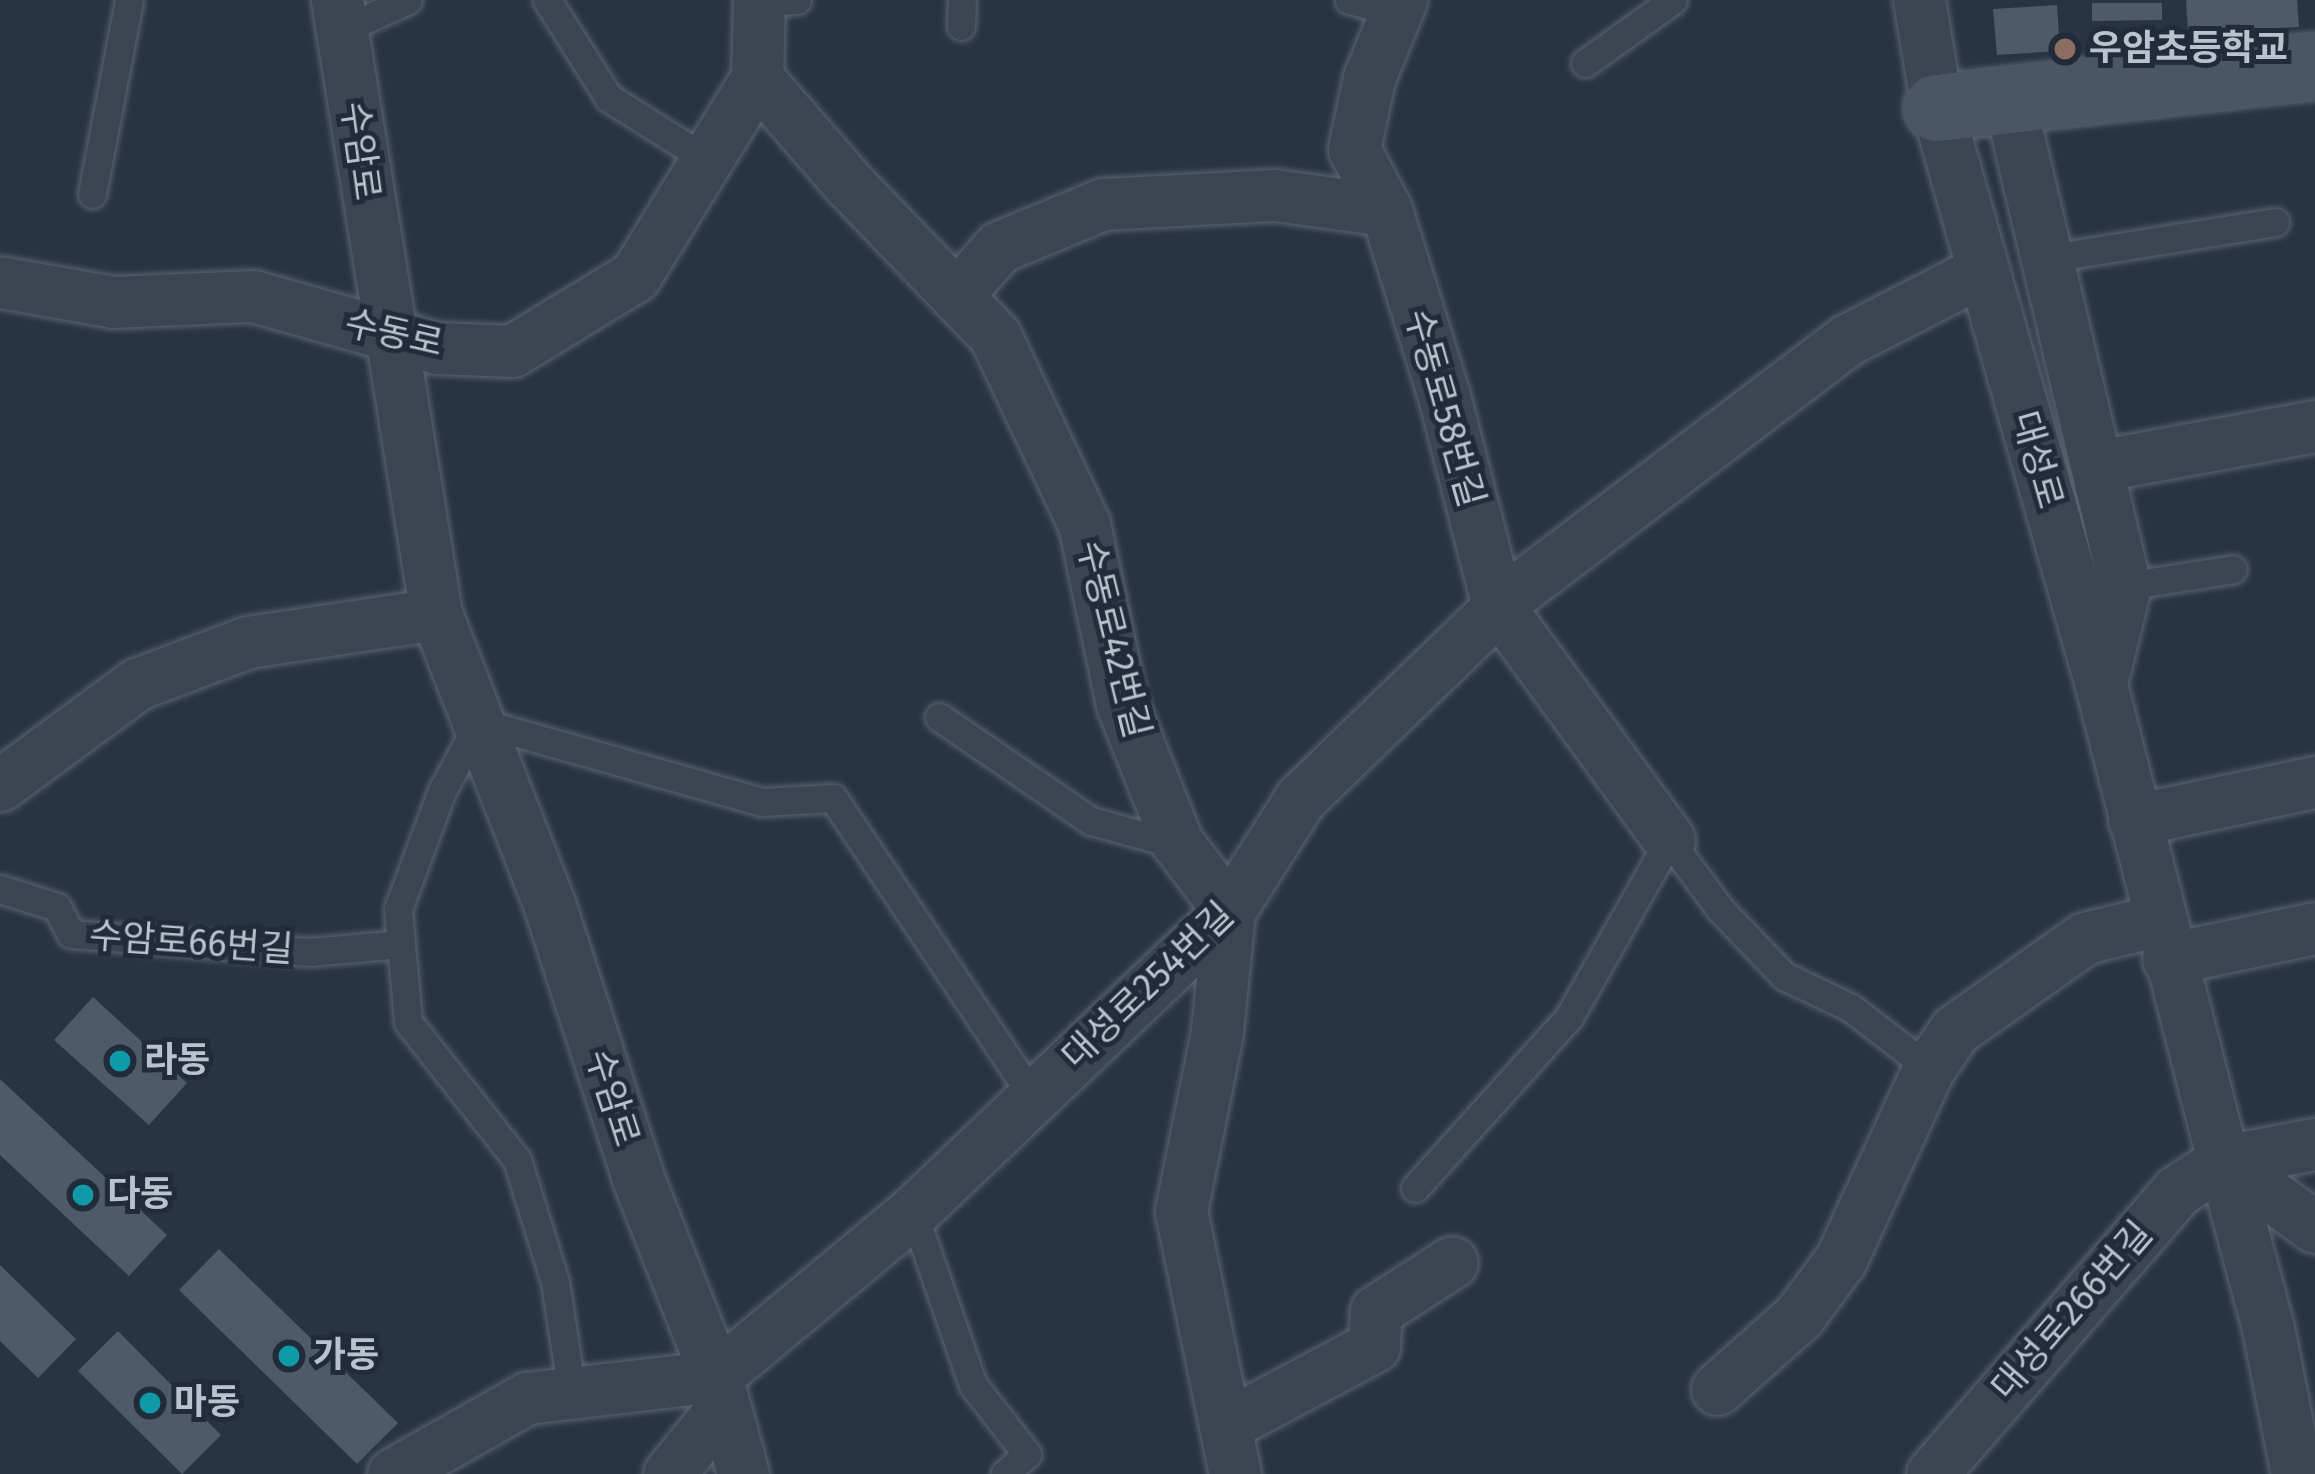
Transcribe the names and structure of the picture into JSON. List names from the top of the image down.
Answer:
{
  "streets": {
    "street": [
      "수암로",
      "수동로",
      "수동로58번길",
      "대성로",
      "수동로42번길",
      "대성로254번길",
      "대성로266번길"
    ],
    "lane": ["수암로66번길"]
  },
  "crossings": [
    ["수암로", "수동로"],
    ["수암로", "대성로254번길"],
    ["수동로", "수동로42번길"],
    ["수동로58번길", "대성로254번길"],
    ["대성로", "대성로254번길"],
    ["대성로", "대성로266번길"],
    ["수동로42번길", "대성로254번길"]
  ],
  "places": [
    "우암초등학교",
    "라동",
    "다동",
    "가동",
    "마동"
  ]
}
